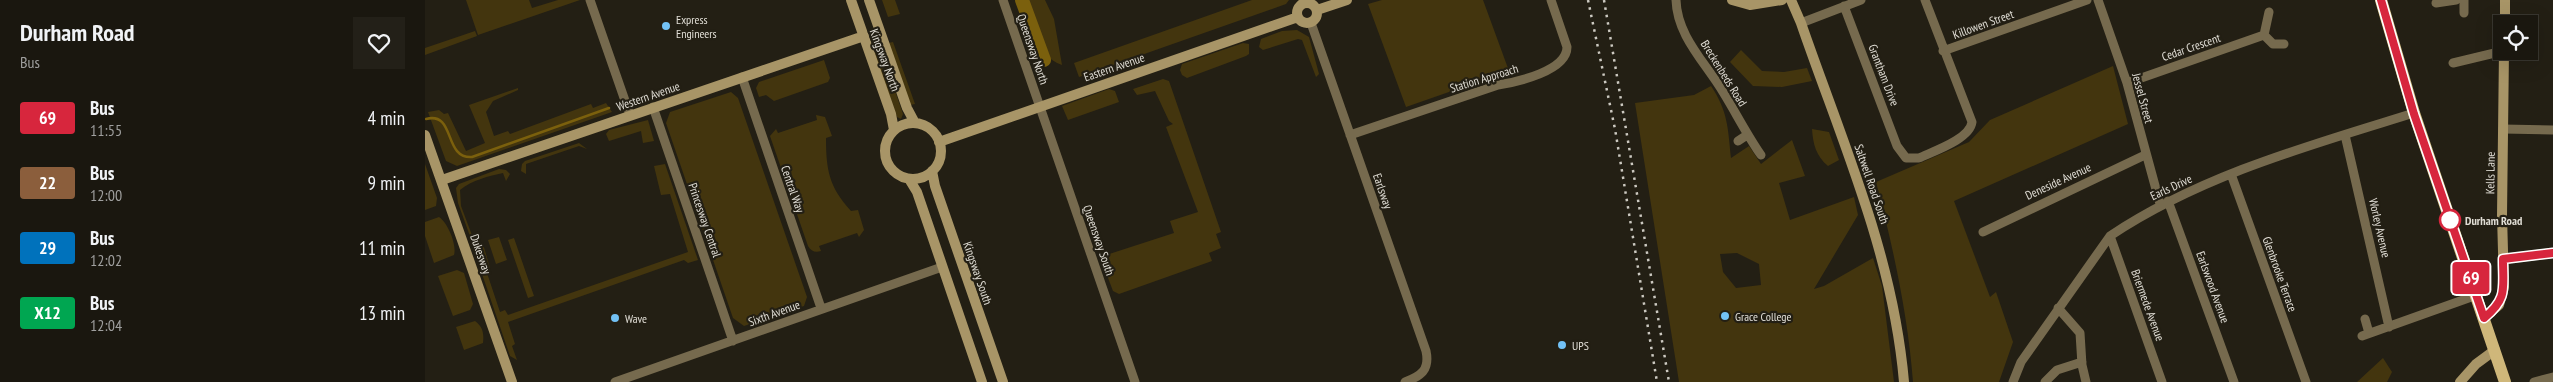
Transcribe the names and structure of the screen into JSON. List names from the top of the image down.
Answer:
{
  "streets": {
    "street": [
      "Killowen Street",
      "Cedar Crescent",
      "Queensway North",
      "Kingsway North",
      "Eastern Avenue",
      "Breckenbeds Road",
      "Grantham Drive",
      "Station Approach",
      "Western Avenue",
      "Jessel Street",
      "Kells Lane",
      "Deneside Avenue",
      "Saltwell Road South",
      "Earls Drive",
      "Central Way",
      "Earlsway",
      "Princesway Central",
      "Worley Avenue",
      "Queensway South",
      "Dukesway",
      "Kingsway South",
      "Glenbrooke Terrace",
      "Earlswood Avenue",
      "Briermede Avenue",
      "Sixth Avenue"
    ]
  },
  "crossings": [
    ["Killowen Street", "Grantham Drive"],
    ["Cedar Crescent", "Jessel Street"],
    ["Queensway North", "Eastern Avenue"],
    ["Queensway North", "Queensway South"],
    ["Kingsway North", "Eastern Avenue"],
    ["Kingsway North", "Western Avenue"],
    ["Kingsway North", "Kingsway South"],
    ["Eastern Avenue", "Earlsway"],
    ["Eastern Avenue", "Queensway South"],
    ["Eastern Avenue", "Kingsway South"],
    ["Station Approach", "Earlsway"],
    ["Western Avenue", "Central Way"],
    ["Western Avenue", "Princesway Central"],
    ["Western Avenue", "Dukesway"],
    ["Jessel Street", "Deneside Avenue"],
    ["Jessel Street", "Earls Drive"],
    ["Jessel Street", "Earlswood Avenue"],
    ["Earls Drive", "Worley Avenue"],
    ["Earls Drive", "Glenbrooke Terrace"],
    ["Earls Drive", "Earlswood Avenue"],
    ["Earls Drive", "Briermede Avenue"],
    ["Central Way", "Sixth Avenue"],
    ["Princesway Central", "Sixth Avenue"]
  ],
  "places": [
    "Express Engineers",
    "Durham Road",
    "Grace College",
    "Wave",
    "UPS"
  ],
  "lines": ["bus line 69"],
  "page": {
    "heading": ["Durham Road", "Bus"],
    "on_map": "69",
    "list": [
      {
        "mark": "69",
        "name": "Bus",
        "note": "11:55",
        "value": "4 min"
      },
      {
        "mark": "22",
        "name": "Bus",
        "note": "12:00",
        "value": "9 min"
      },
      {
        "mark": "29",
        "name": "Bus",
        "note": "12:02",
        "value": "11 min"
      },
      {
        "mark": "X12",
        "name": "Bus",
        "note": "12:04",
        "value": "13 min"
      }
    ]
  }
}
